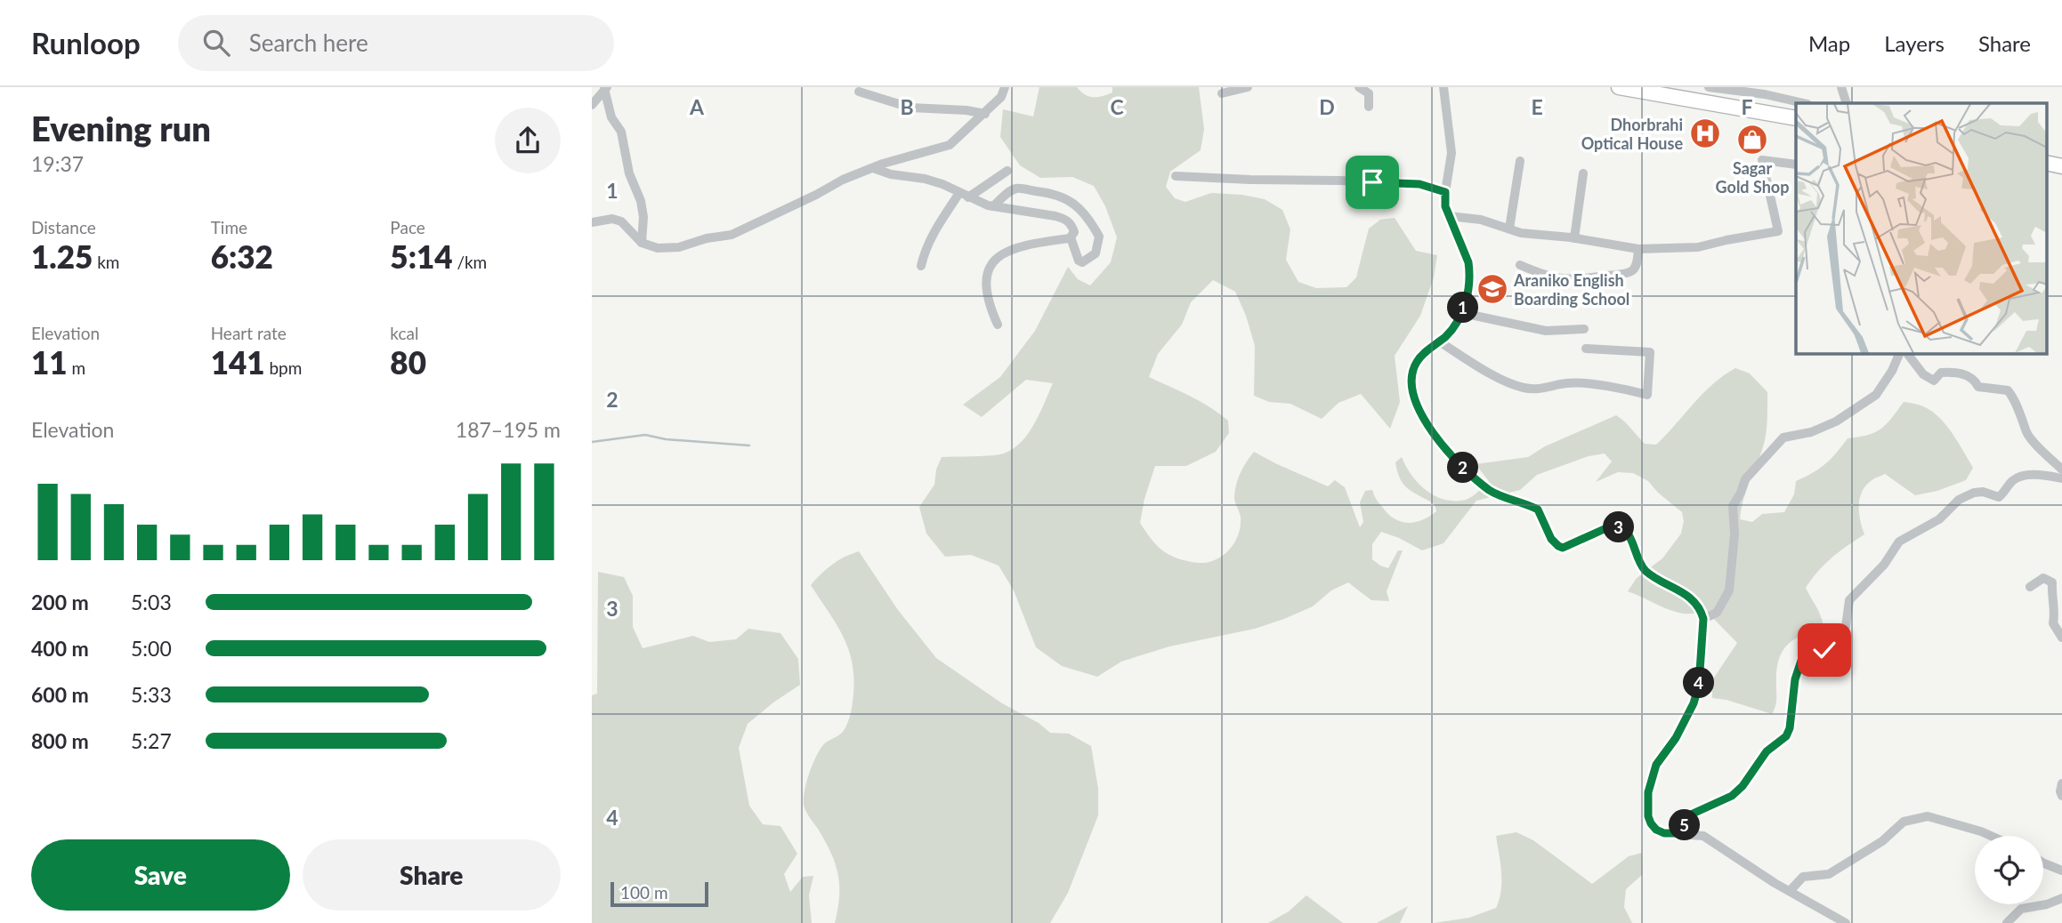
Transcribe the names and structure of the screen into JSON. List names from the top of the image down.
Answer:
{
  "places": {
    "hospital": ["Dhorbrahi Optical House"],
    "shop": ["Sagar Gold Shop"],
    "school or university": ["Araniko English Boarding School"]
  },
  "scale_bar": "100 m",
  "page": {
    "header": "Runloop",
    "search": "Search here",
    "nav": ["Map", "Layers", "Share"],
    "heading": ["Evening run", "19:37"],
    "stats": [
      ["Distance", "1.25 km"],
      ["Time", "6:32"],
      ["Pace", "5:14 /km"],
      ["Elevation", "11 m"],
      ["Heart rate", "141 bpm"],
      ["kcal", "80"]
    ],
    "pins": [
      "1",
      "2",
      "3",
      "4",
      "5"
    ],
    "chart": ["Elevation", "187–195 m"],
    "list": [
      {
        "name": "200 m",
        "note": "5:03"
      },
      {
        "name": "400 m",
        "note": "5:00"
      },
      {
        "name": "600 m",
        "note": "5:33"
      },
      {
        "name": "800 m",
        "note": "5:27"
      }
    ],
    "buttons": ["Save", "Share"],
    "scale": "100 m"
  },
  "grid": {
    "columns": [
      "A",
      "B",
      "C",
      "D",
      "E",
      "F"
    ],
    "rows": [
      "1",
      "2",
      "3",
      "4"
    ]
  }
}
